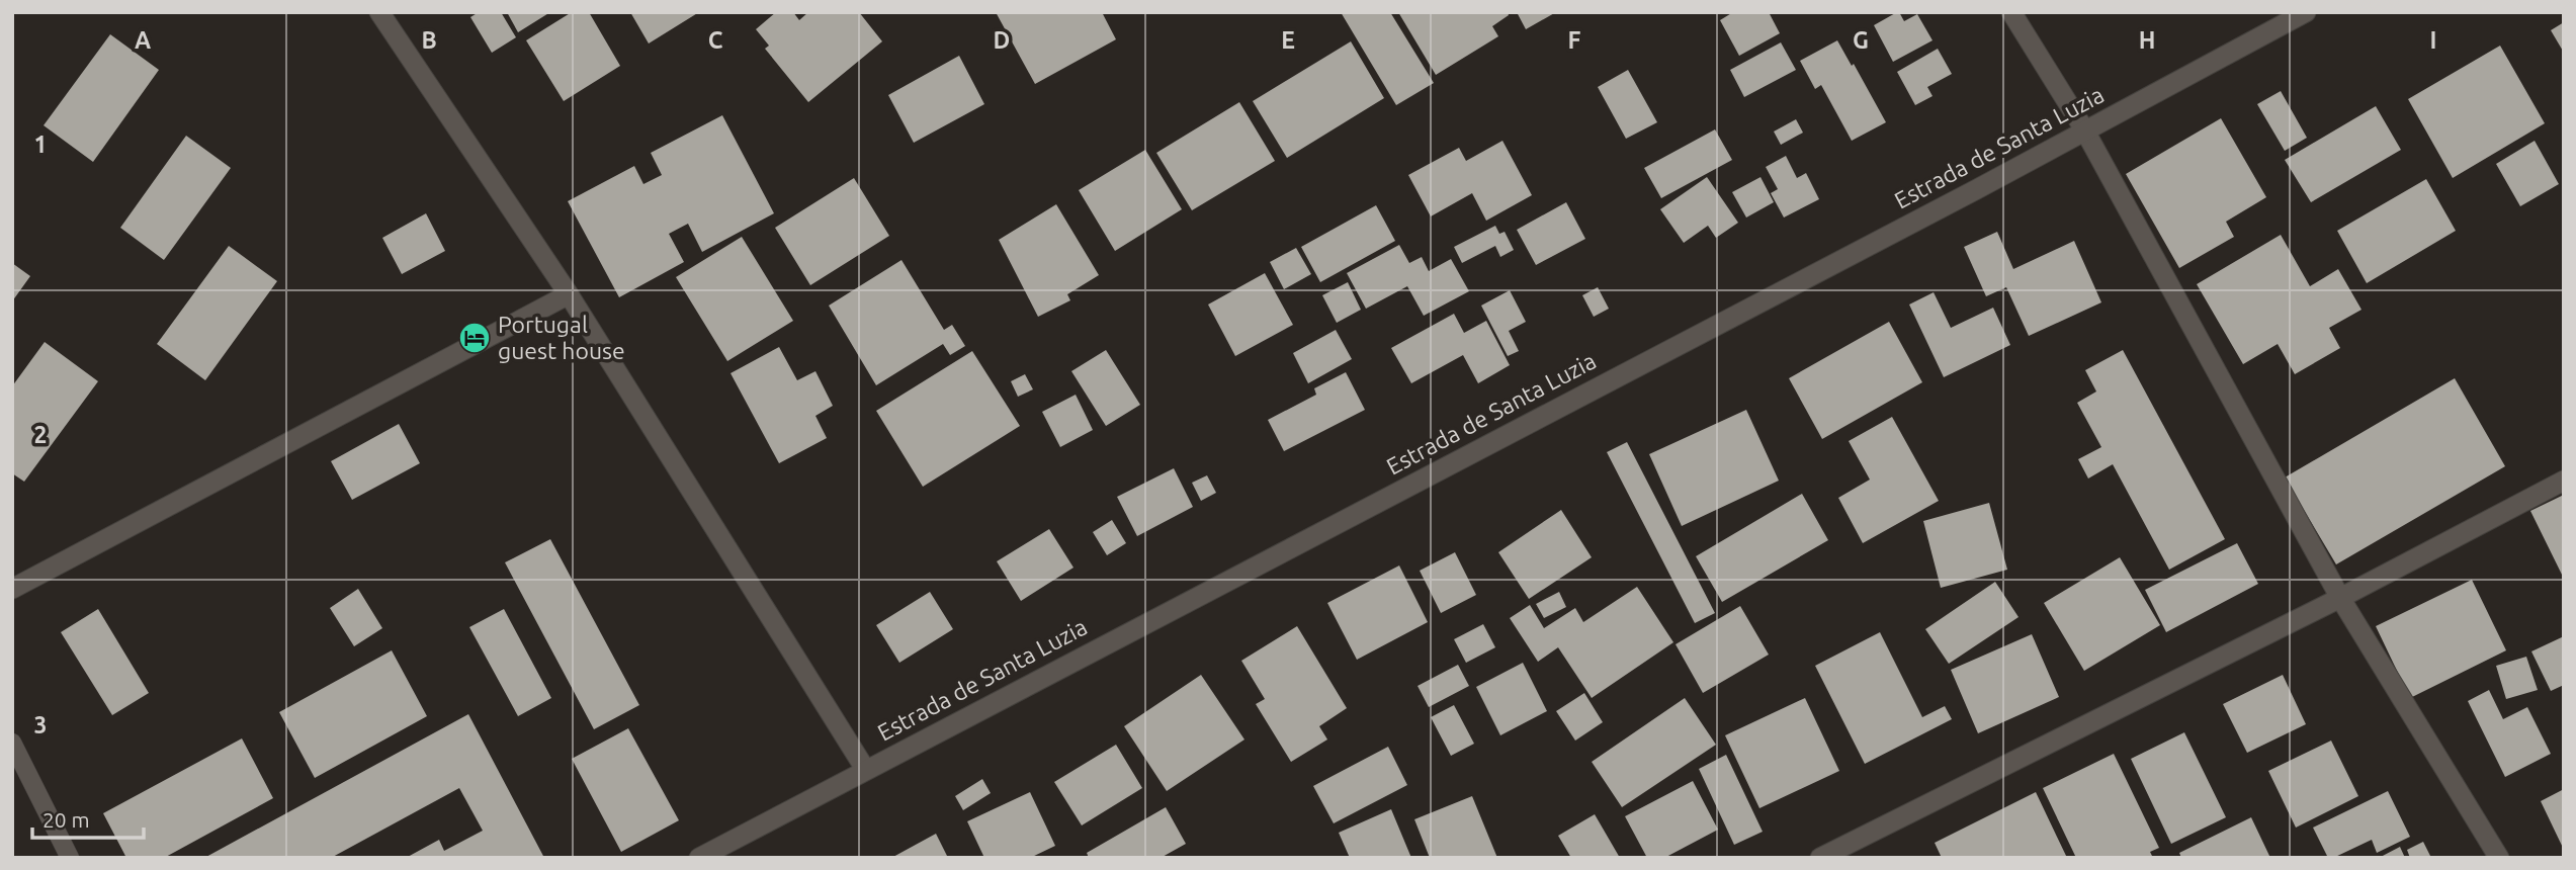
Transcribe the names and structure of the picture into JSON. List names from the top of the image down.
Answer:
{
  "streets": {
    "street": ["Estrada de Santa Luzia"]
  },
  "places": {
    "hotel": ["Portugal guest house"]
  },
  "scale_bar": "20 m",
  "grid": {
    "columns": [
      "A",
      "B",
      "C",
      "D",
      "E",
      "F",
      "G",
      "H",
      "I"
    ],
    "rows": ["1", "2", "3"]
  }
}
